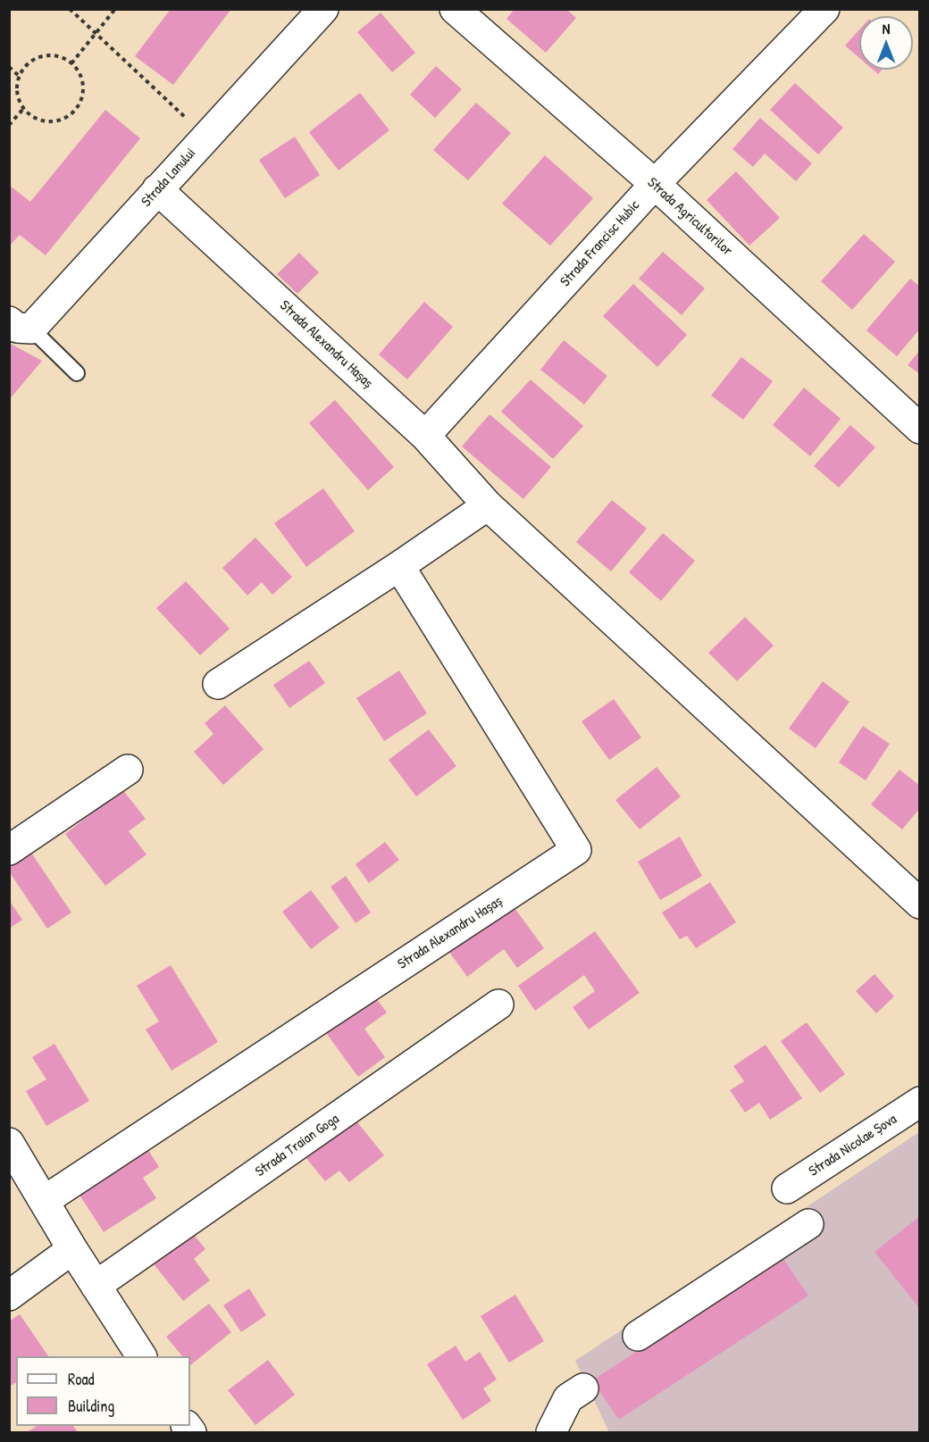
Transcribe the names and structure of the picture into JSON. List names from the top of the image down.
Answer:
{
  "streets": {
    "street": [
      "Strada Lanului",
      "Strada Agricultorilor",
      "Strada Francisc Hubic",
      "Strada Alexandru Hașaș",
      "Strada Traian Goga",
      "Strada Nicolae Șova"
    ]
  },
  "crossings": [
    ["Strada Lanului", "Strada Alexandru Hașaș"],
    ["Strada Agricultorilor", "Strada Francisc Hubic"],
    ["Strada Francisc Hubic", "Strada Alexandru Hașaș"]
  ],
  "legend": ["Road", "Building"],
  "north": "top"
}
